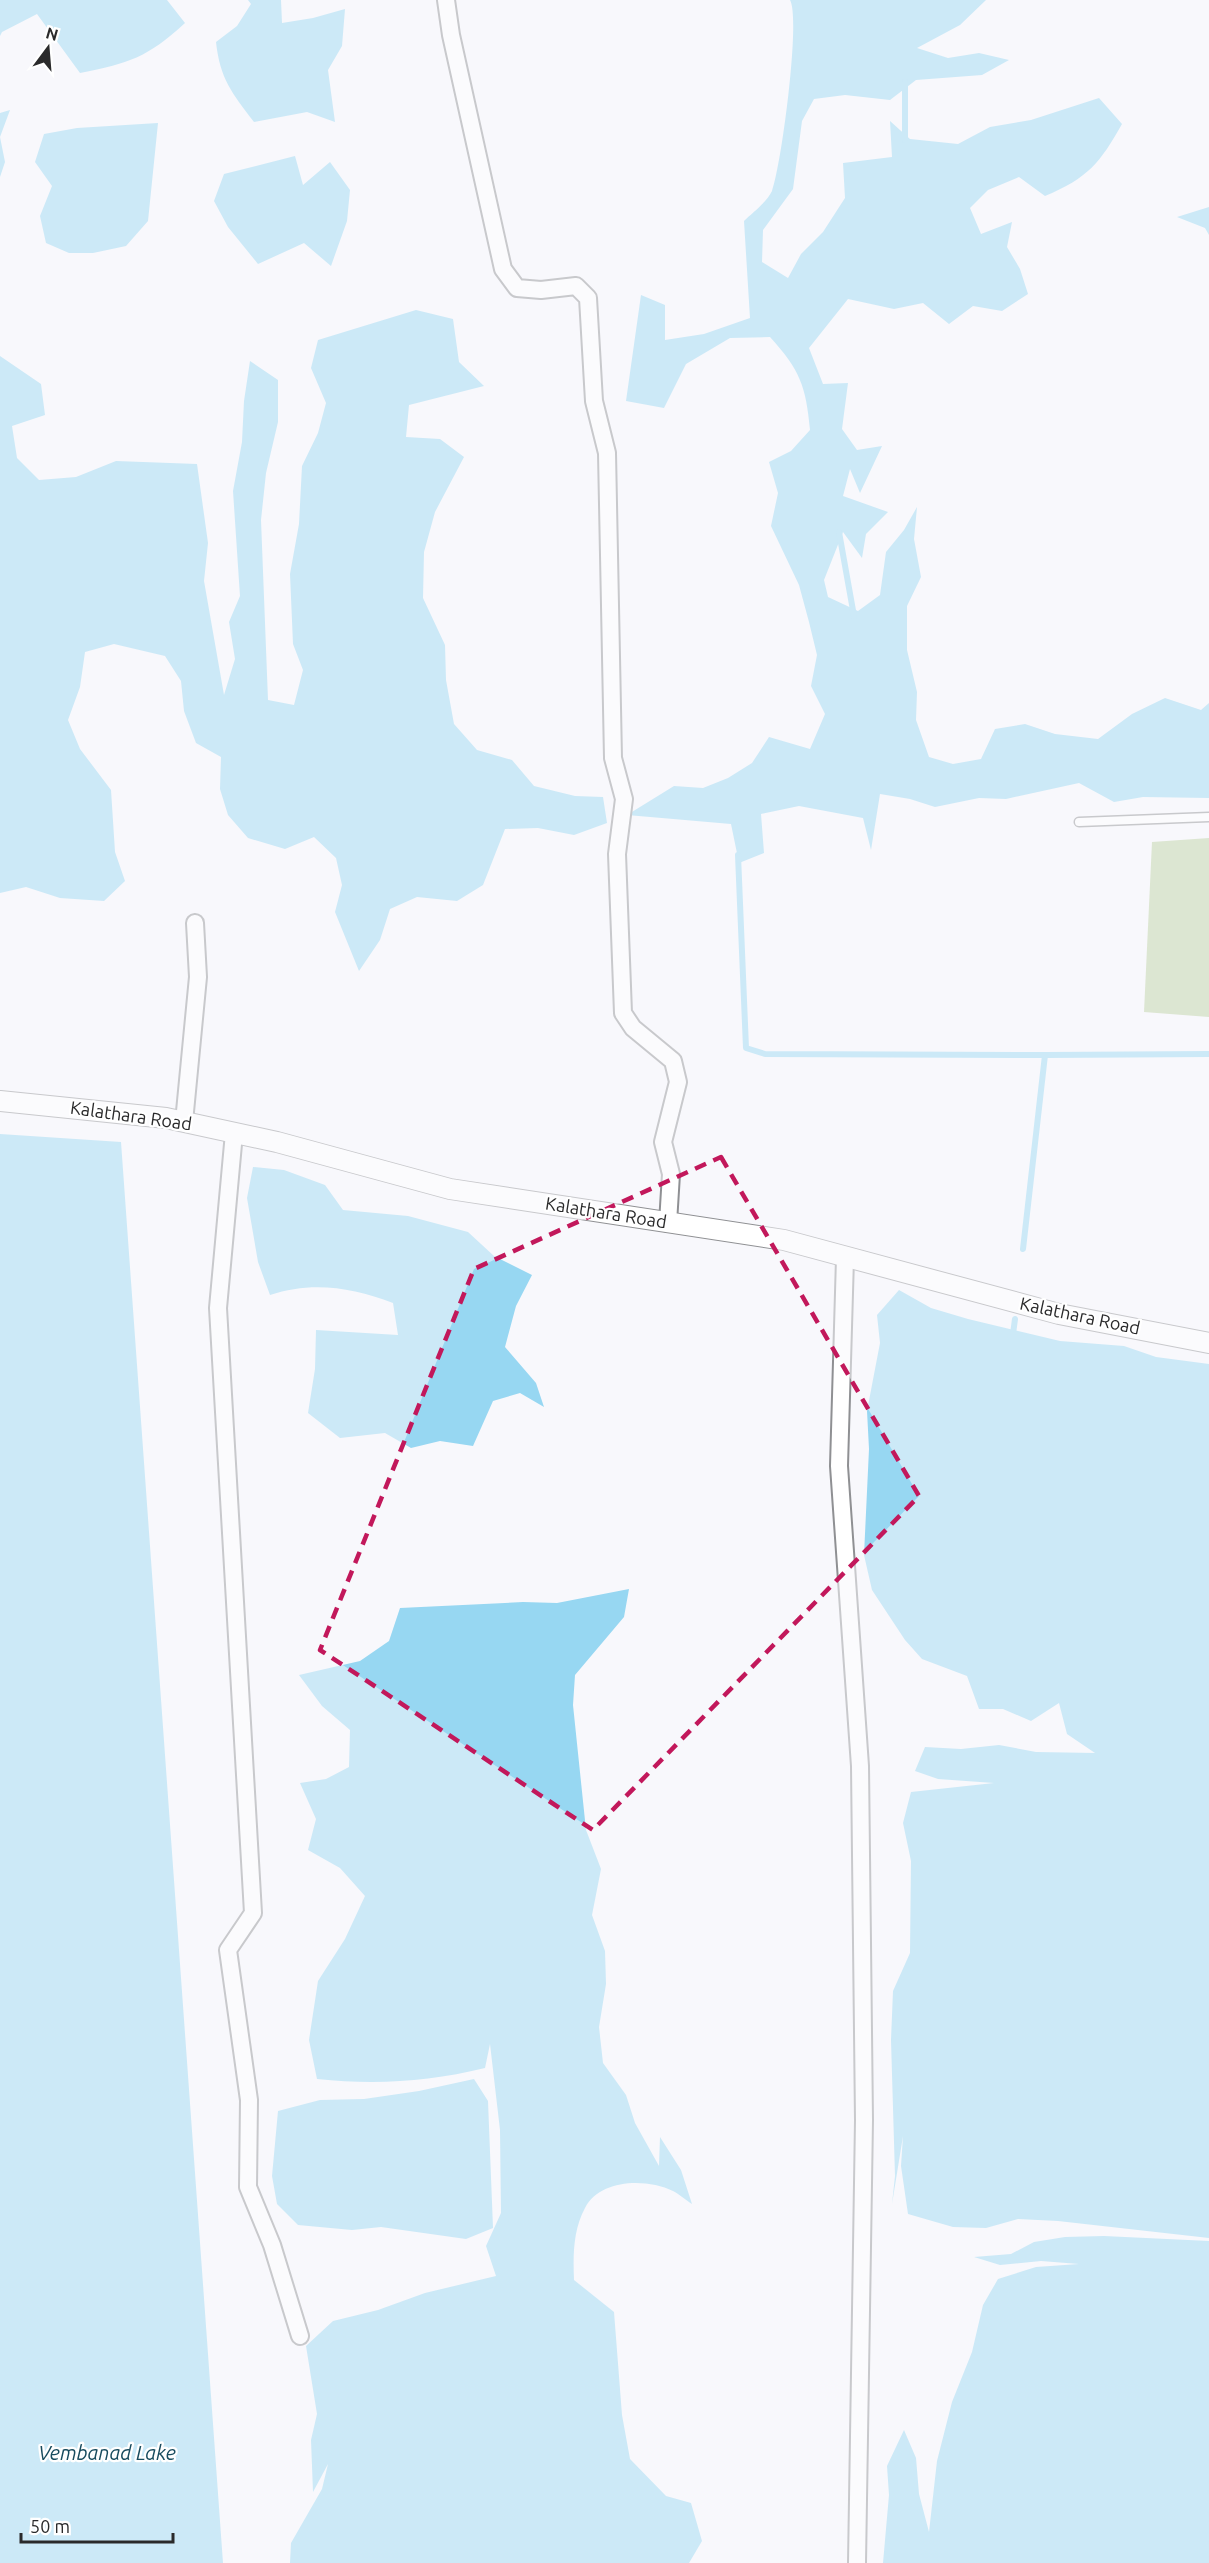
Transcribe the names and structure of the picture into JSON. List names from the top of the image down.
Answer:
{
  "streets": {
    "street": ["Kalathara Road"]
  },
  "water": ["Vembanad Lake"],
  "scale_bar": "50 m",
  "north": "top"
}
